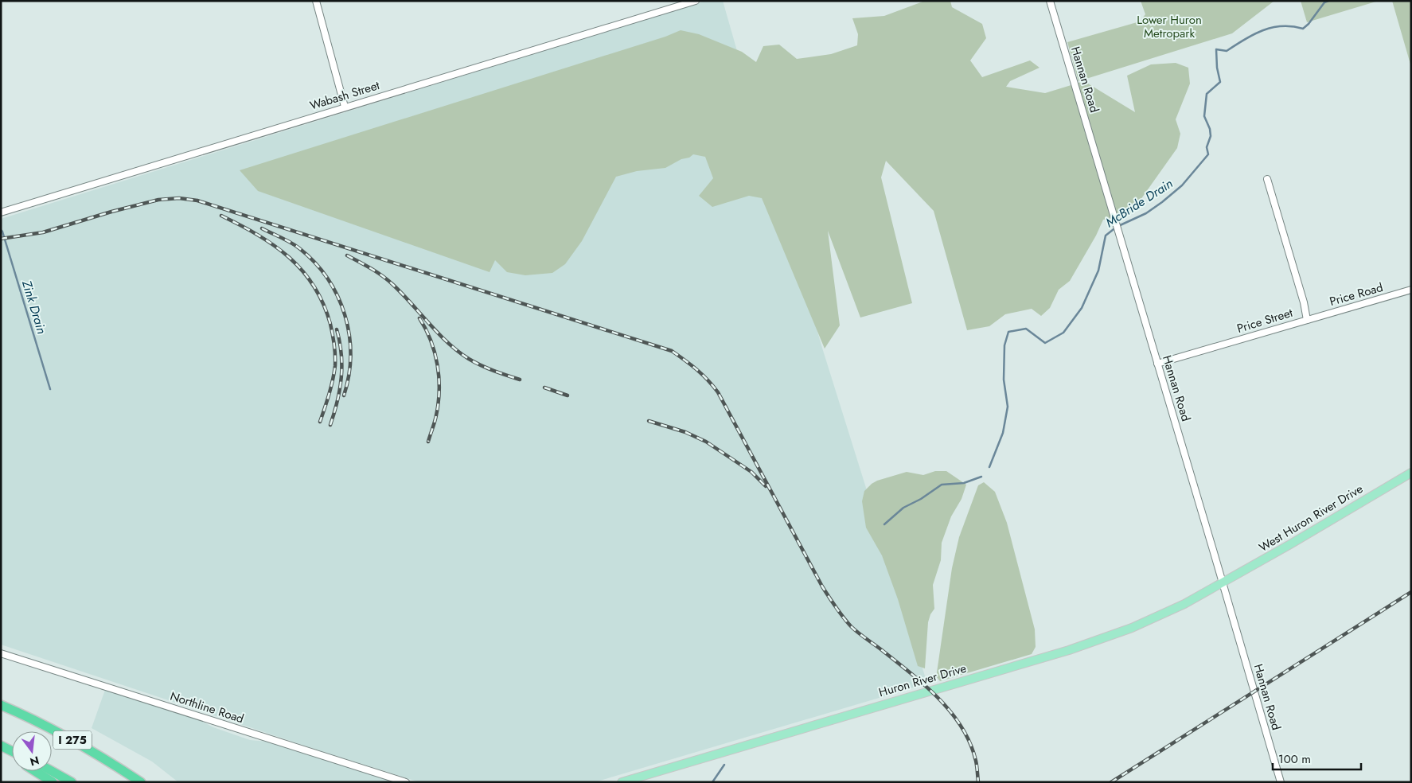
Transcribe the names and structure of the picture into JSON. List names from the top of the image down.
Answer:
{
  "streets": {
    "highway": ["I 275"],
    "main road": ["West Huron River Drive", "Huron River Drive"],
    "street": [
      "Hannan Road",
      "Wabash Street",
      "Price Road",
      "Price Street",
      "Northline Road"
    ]
  },
  "crossings": [
    ["Hannan Road", "Price Street"],
    ["Hannan Road", "West Huron River Drive"],
    ["Hannan Road", "Huron River Drive"],
    ["Price Road", "Price Street"],
    ["West Huron River Drive", "Huron River Drive"]
  ],
  "water": ["McBride Drain", "Zink Drain"],
  "parks": ["Lower Huron Metropark"],
  "scale_bar": "100 m",
  "north": "bottom"
}
